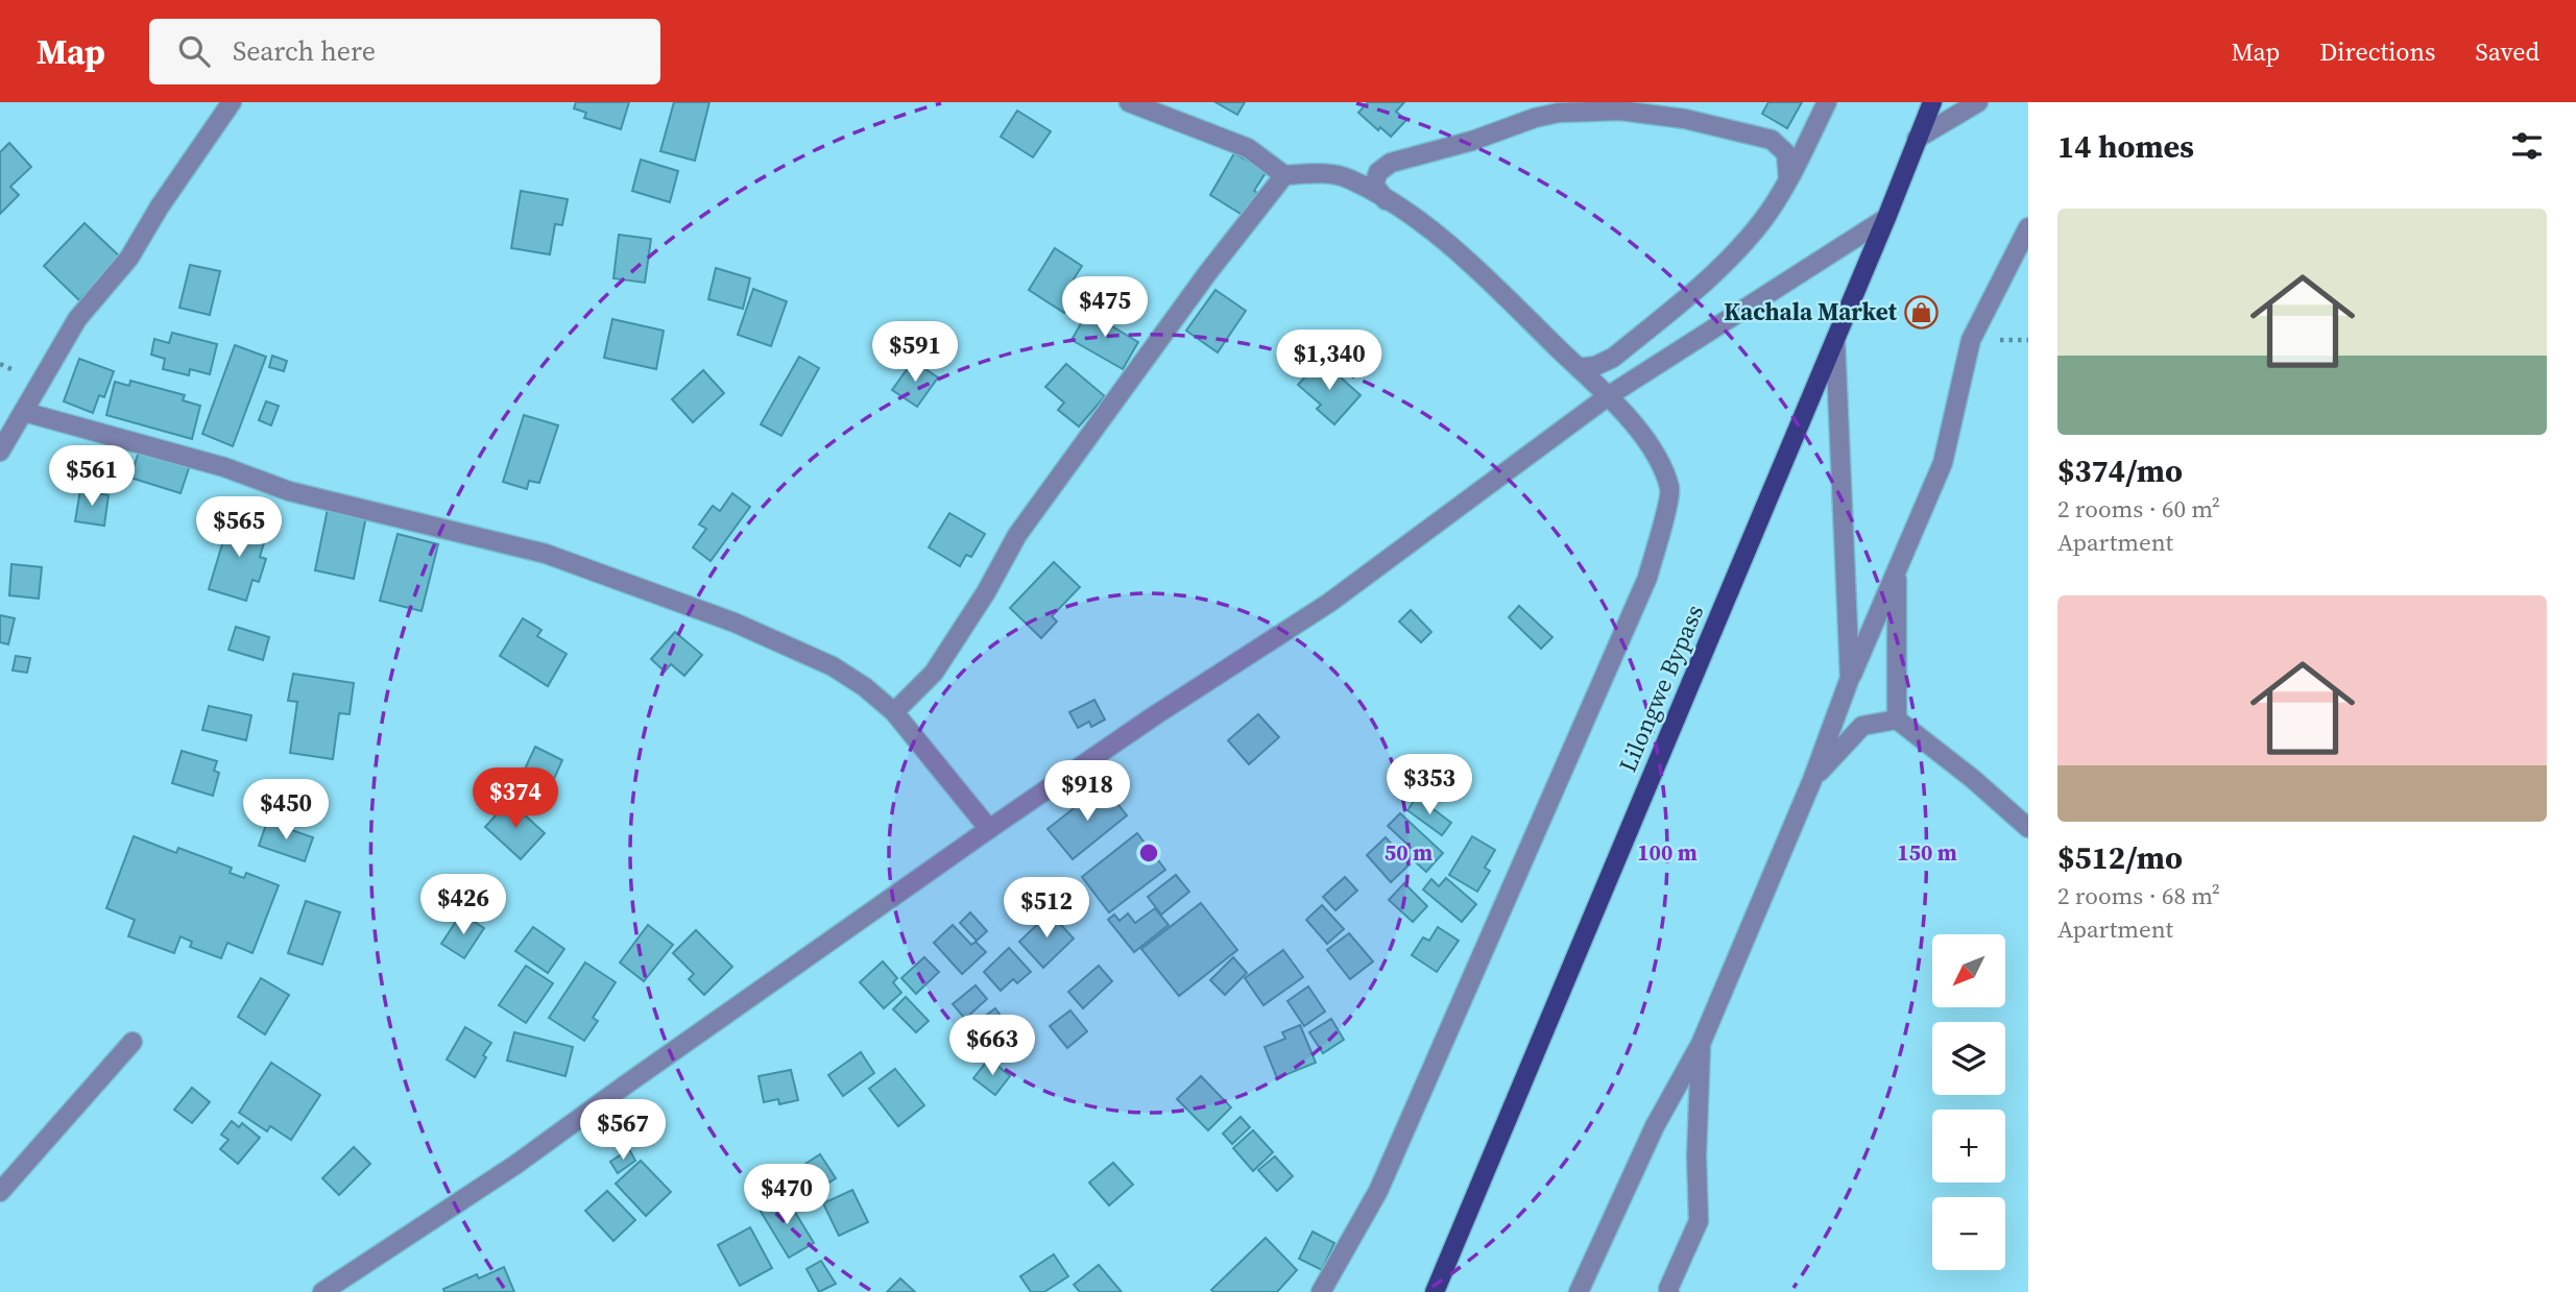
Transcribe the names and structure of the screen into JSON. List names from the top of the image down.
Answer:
{
  "streets": {
    "main road": ["Lilongwe Bypass"]
  },
  "places": {
    "shop": ["Kachala Market"]
  },
  "north": "bottom left",
  "page": {
    "header": "Map",
    "search": "Search here",
    "nav": ["Map", "Directions", "Saved"],
    "heading": "14 homes",
    "list": [
      {
        "name": "$374/mo",
        "note": "2 rooms · 60 m² · Apartment"
      },
      {
        "name": "$512/mo",
        "note": "2 rooms · 68 m² · Apartment"
      }
    ],
    "price": [
      "$475",
      "$591",
      "$1,340",
      "$561",
      "$565",
      "$353",
      "$918",
      "$374",
      "$450",
      "$426",
      "$512",
      "$663",
      "$567",
      "$470"
    ],
    "map_buttons": ["+", "−"]
  },
  "rings": ["50 m", "100 m", "150 m"]
}
